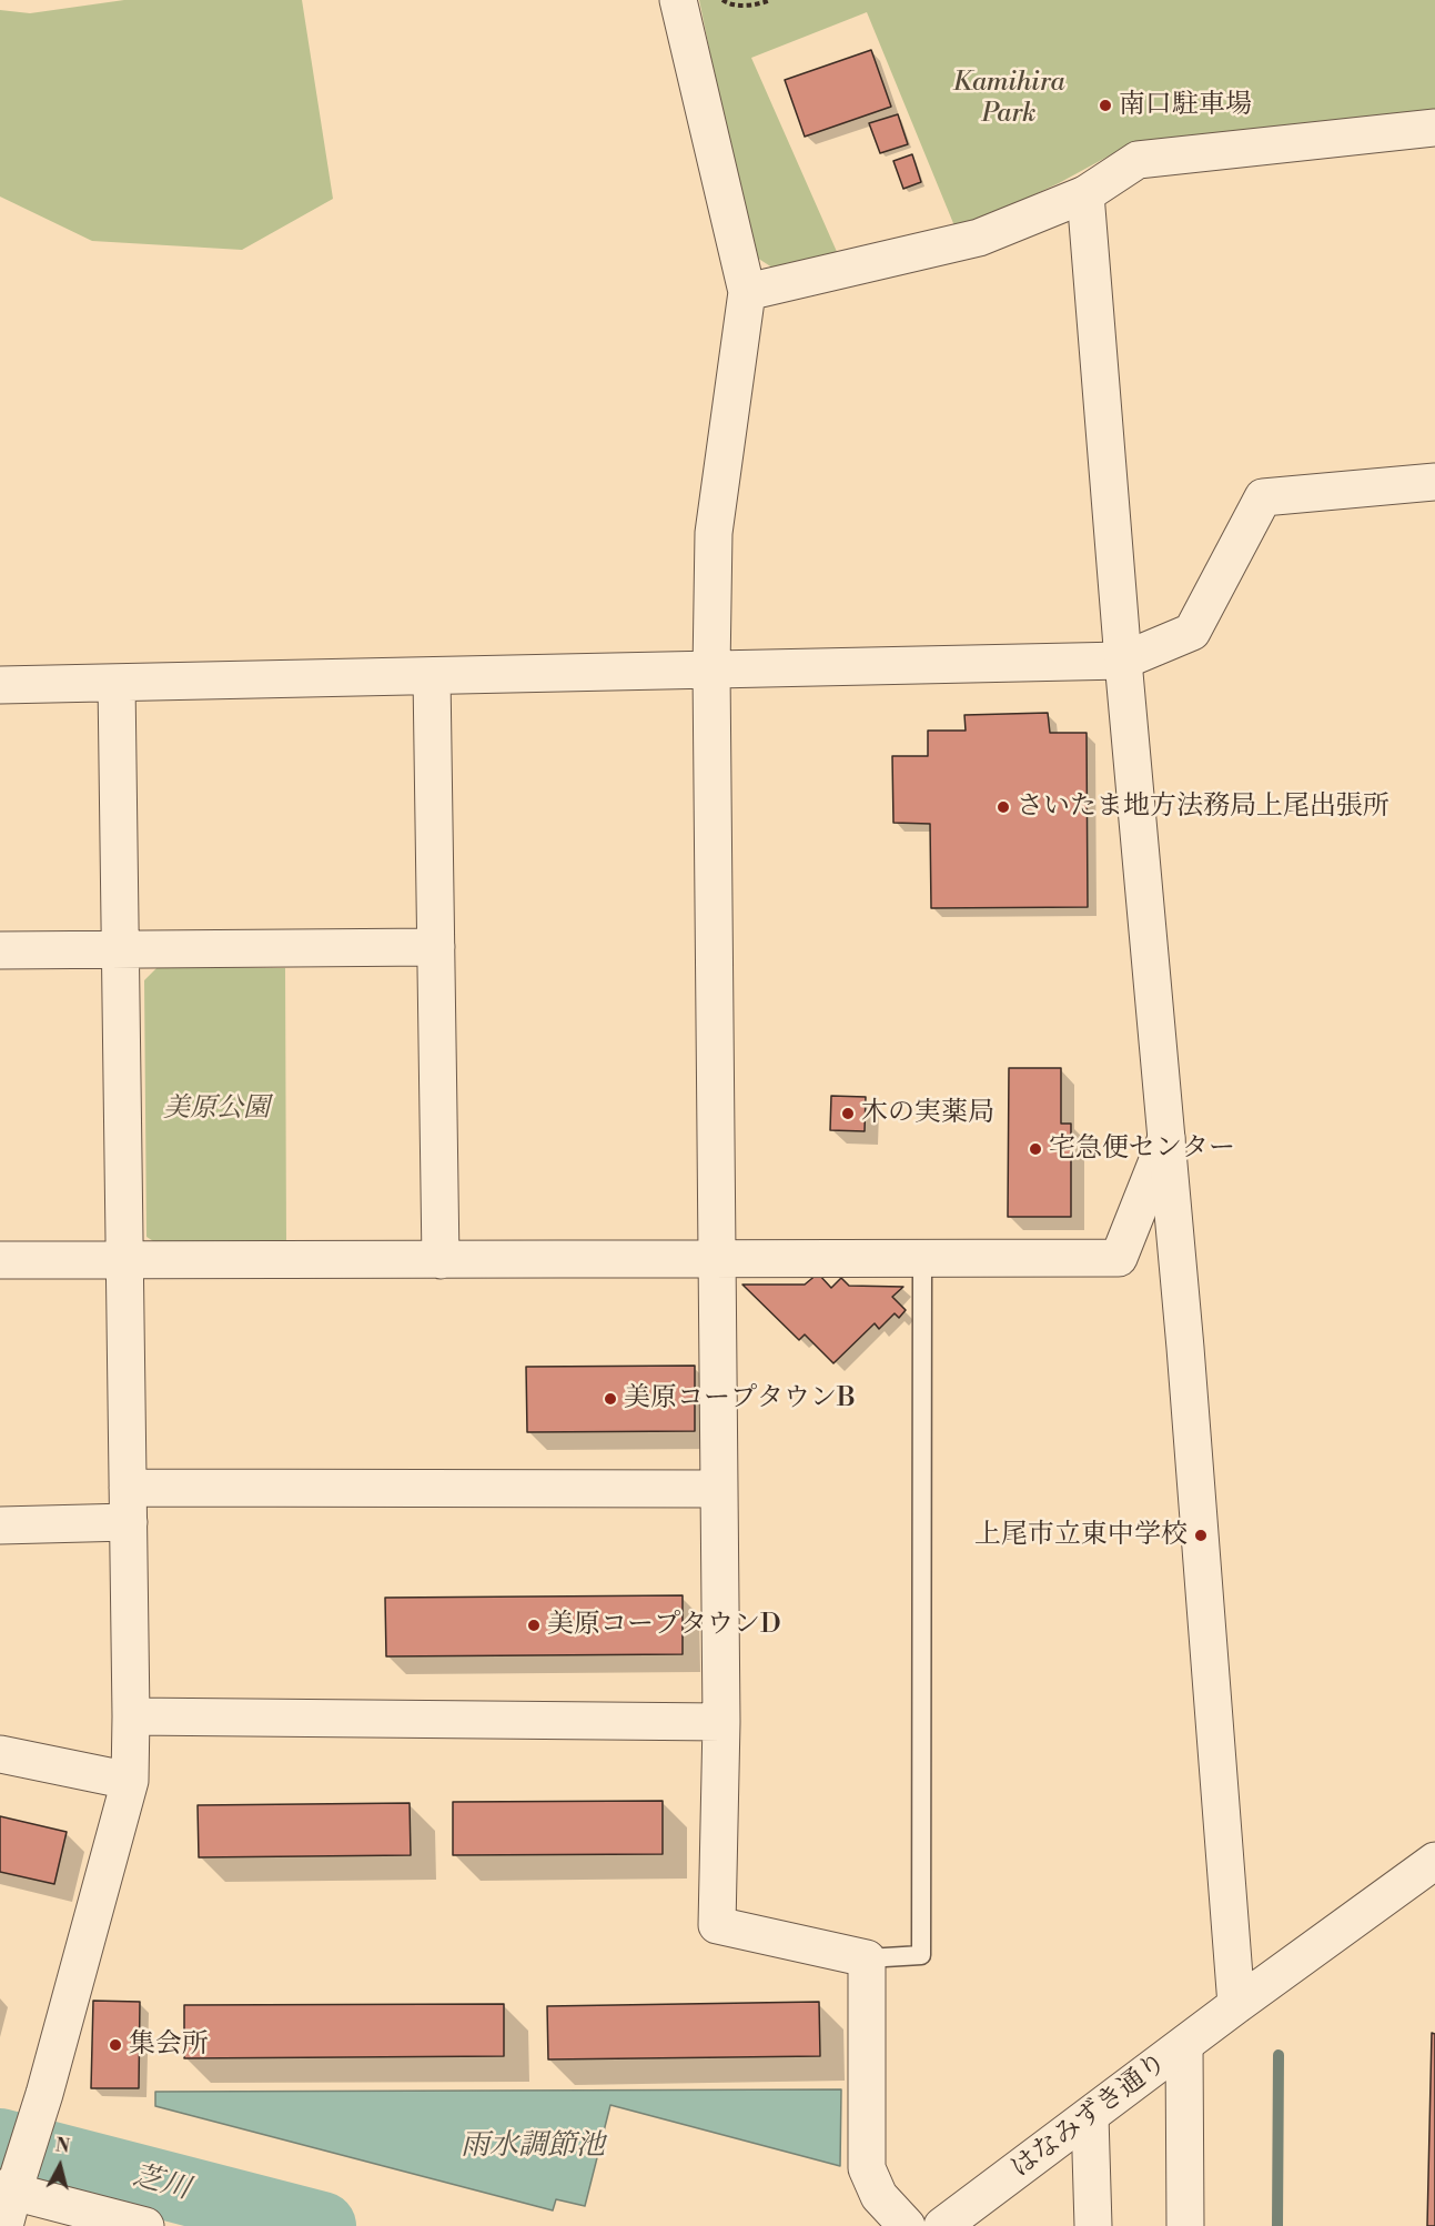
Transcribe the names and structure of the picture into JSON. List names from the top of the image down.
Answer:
{
  "streets": {
    "street": ["はなみずき通り"]
  },
  "water": ["雨水調節池", "芝川"],
  "parks": ["Kamihira Park", "美原公園"],
  "places": [
    "南口駐車場",
    "さいたま地方法務局上尾出張所",
    "木の実薬局",
    "宅急便センター",
    "美原コープタウンB",
    "上尾市立東中学校",
    "美原コープタウンD",
    "集会所"
  ],
  "north": "top"
}
